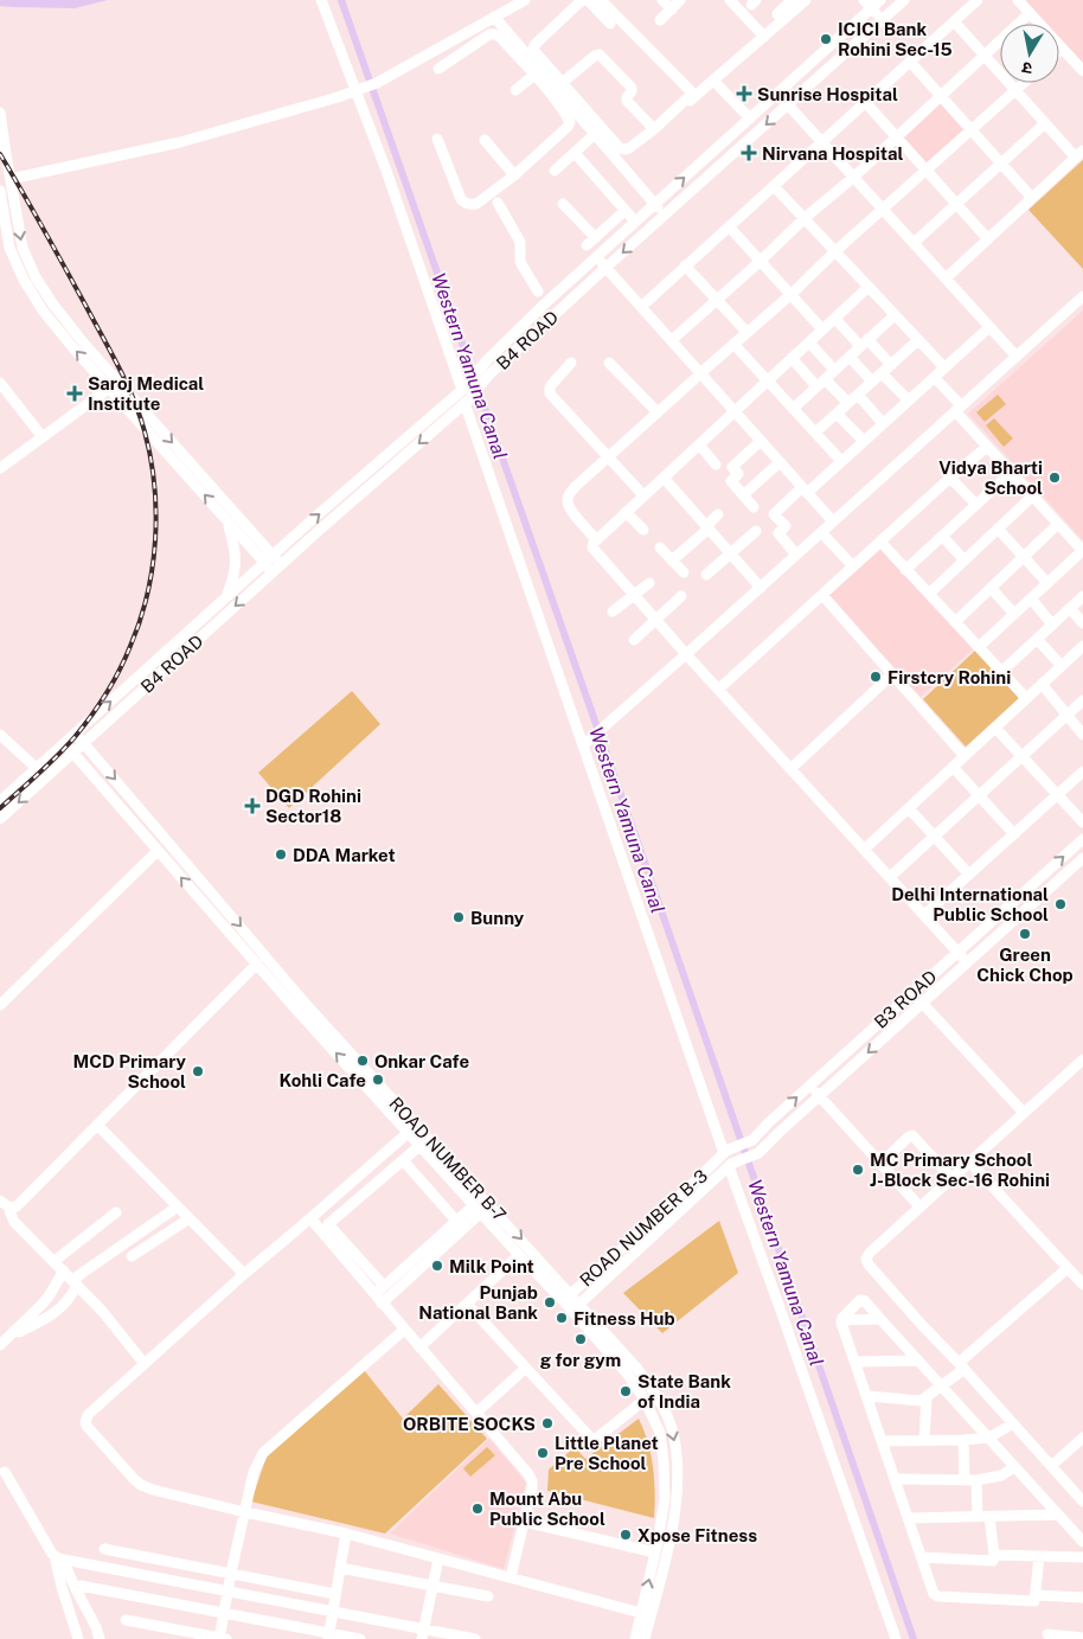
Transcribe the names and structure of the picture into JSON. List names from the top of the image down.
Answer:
{
  "streets": {
    "street": [
      "B4 ROAD",
      "B3 ROAD",
      "ROAD NUMBER B-7",
      "ROAD NUMBER B-3"
    ]
  },
  "crossings": [
    ["B4 ROAD", "ROAD NUMBER B-7"],
    ["B3 ROAD", "ROAD NUMBER B-3"],
    ["ROAD NUMBER B-7", "ROAD NUMBER B-3"]
  ],
  "water": ["Western Yamuna Canal"],
  "places": {
    "other": [
      "ICICI Bank Rohini Sec-15",
      "Vidya Bharti School",
      "Firstcry Rohini",
      "DDA Market",
      "Delhi International Public School",
      "Bunny",
      "Green Chick Chop",
      "Onkar Cafe",
      "MCD Primary School",
      "Kohli Cafe",
      "MC Primary School J-Block Sec-16 Rohini",
      "Milk Point",
      "Punjab National Bank",
      "Fitness Hub",
      "g for gym",
      "State Bank of India",
      "ORBITE SOCKS",
      "Little Planet Pre School",
      "Mount Abu Public School",
      "Xpose Fitness"
    ],
    "health": [
      "Sunrise Hospital",
      "Nirvana Hospital",
      "Saroj Medical Institute",
      "DGD Rohini Sector18"
    ]
  },
  "north": "bottom"
}
